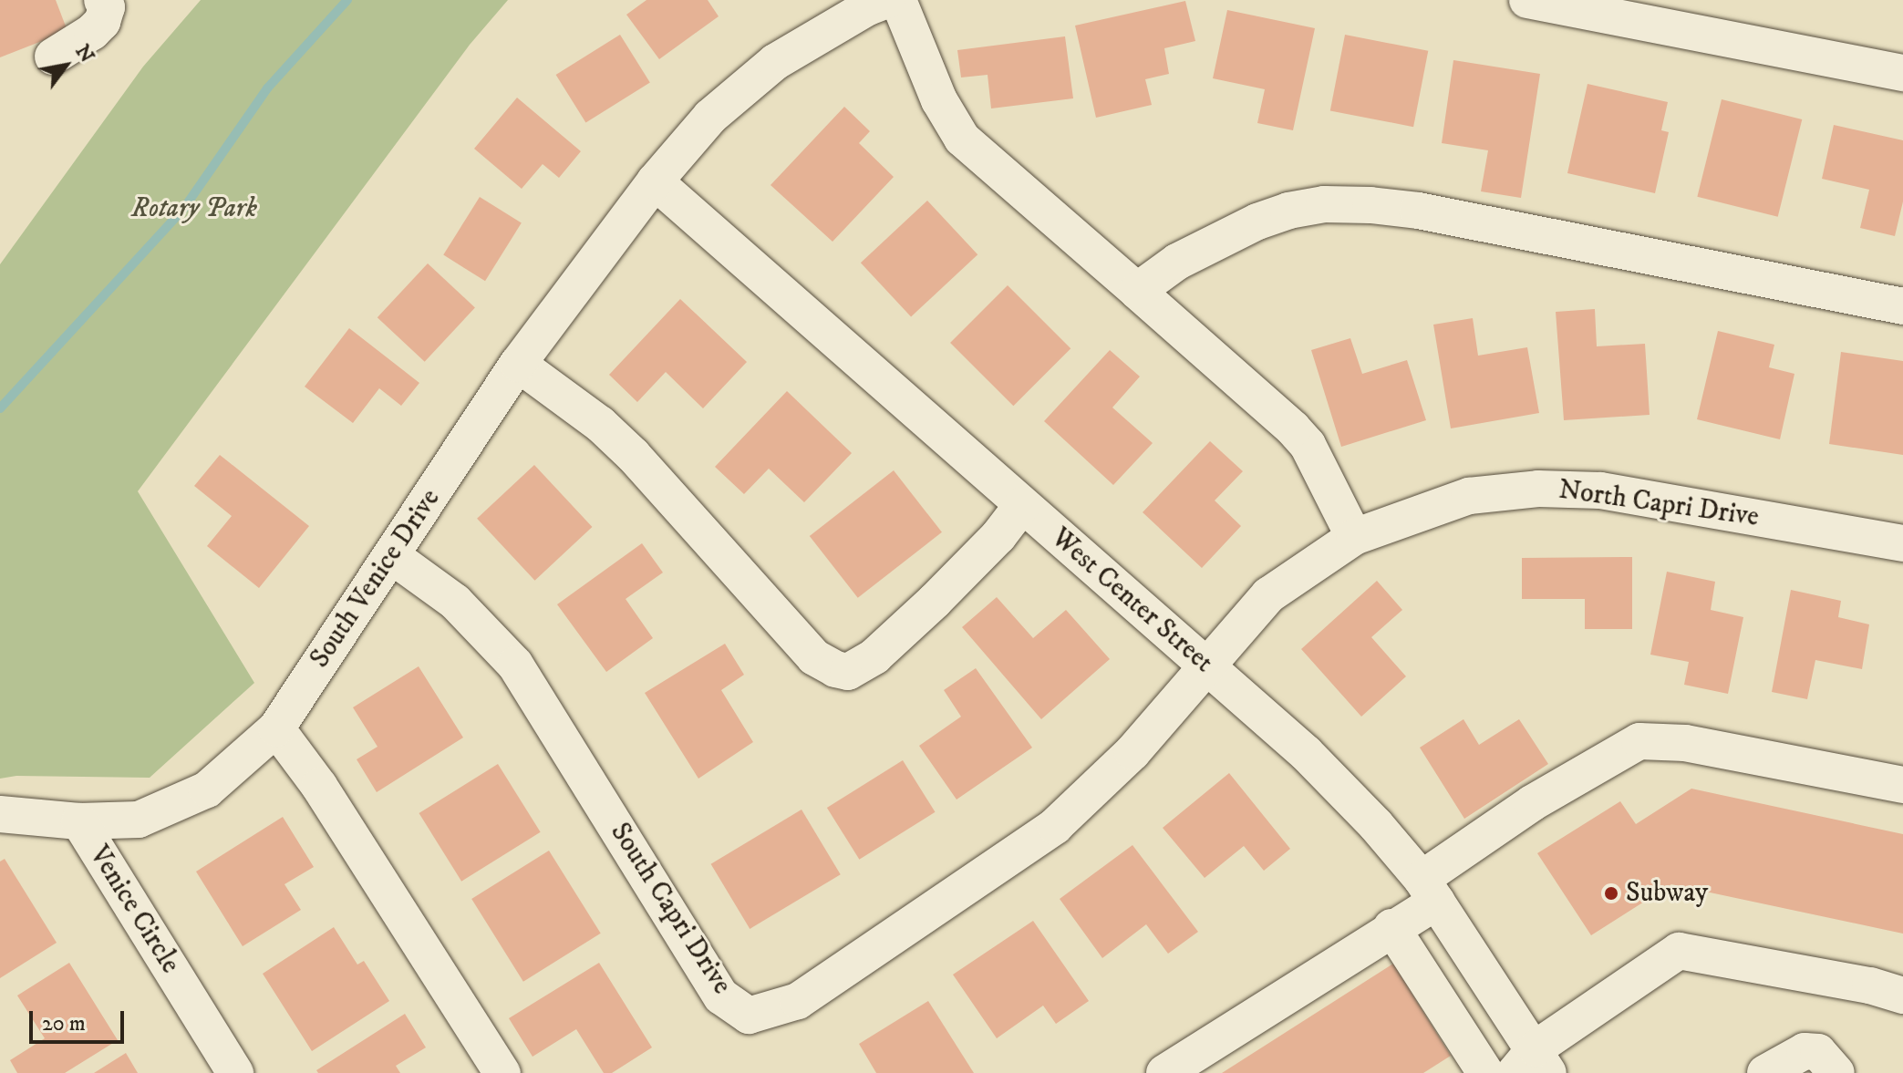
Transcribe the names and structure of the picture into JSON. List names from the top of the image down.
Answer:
{
  "streets": {
    "street": [
      "North Capri Drive",
      "South Venice Drive",
      "West Center Street",
      "South Capri Drive",
      "Venice Circle"
    ]
  },
  "crossings": [
    ["North Capri Drive", "West Center Street"],
    ["North Capri Drive", "South Capri Drive"],
    ["South Venice Drive", "West Center Street"],
    ["South Venice Drive", "South Capri Drive"],
    ["South Venice Drive", "Venice Circle"],
    ["West Center Street", "South Capri Drive"]
  ],
  "parks": ["Rotary Park"],
  "places": ["Subway"],
  "scale_bar": "20 m",
  "north": "top right"
}
